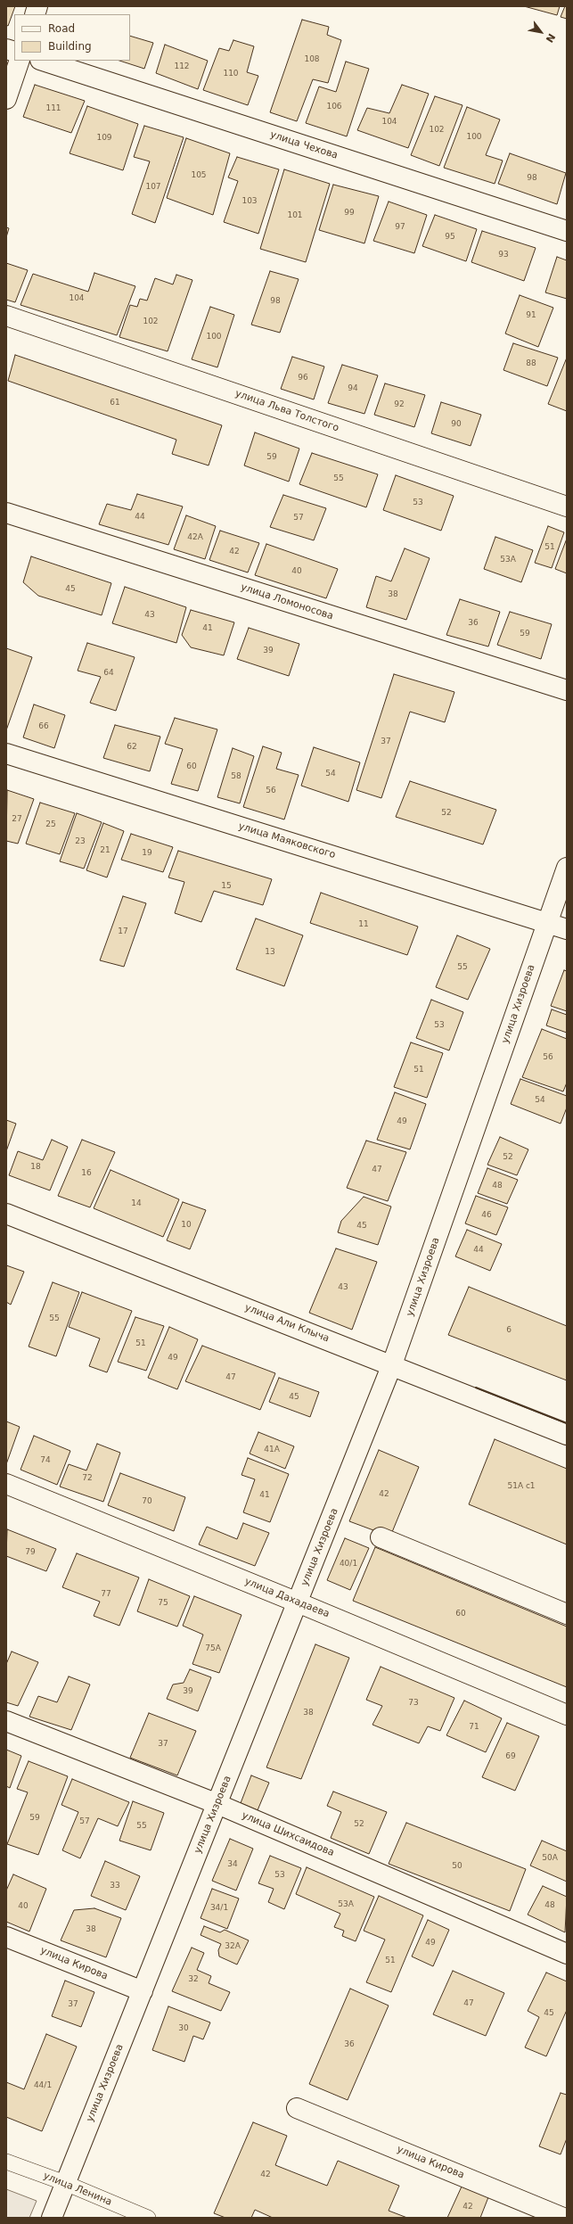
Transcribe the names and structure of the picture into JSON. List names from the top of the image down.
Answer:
{
  "streets": {
    "street": [
      "улица Чехова",
      "улица Льва Толстого",
      "улица Ломоносова",
      "улица Маяковского",
      "улица Хизроева",
      "улица Али Клыча",
      "улица Дахадаева",
      "улица Шихсаидова",
      "улица Кирова",
      "улица Ленина"
    ]
  },
  "crossings": [
    ["улица Маяковского", "улица Хизроева"],
    ["улица Хизроева", "улица Али Клыча"],
    ["улица Хизроева", "улица Дахадаева"],
    ["улица Хизроева", "улица Шихсаидова"],
    ["улица Хизроева", "улица Кирова"],
    ["улица Хизроева", "улица Ленина"]
  ],
  "house_numbers": [
    "108",
    "112",
    "110",
    "106",
    "111",
    "104",
    "102",
    "100",
    "109",
    "105",
    "98",
    "107",
    "103",
    "99",
    "101",
    "97",
    "95",
    "93",
    "104",
    "98",
    "91",
    "102",
    "100",
    "88",
    "96",
    "94",
    "61",
    "92",
    "90",
    "59",
    "55",
    "53",
    "44",
    "57",
    "42А",
    "51",
    "42",
    "53А",
    "40",
    "45",
    "38",
    "43",
    "36",
    "41",
    "59",
    "39",
    "64",
    "66",
    "37",
    "62",
    "60",
    "54",
    "58",
    "56",
    "52",
    "27",
    "25",
    "23",
    "21",
    "19",
    "15",
    "11",
    "17",
    "13",
    "55",
    "53",
    "56",
    "51",
    "54",
    "49",
    "52",
    "18",
    "47",
    "16",
    "48",
    "14",
    "46",
    "10",
    "45",
    "44",
    "43",
    "55",
    "6",
    "51",
    "49",
    "47",
    "45",
    "41А",
    "74",
    "72",
    "51А с1",
    "42",
    "41",
    "70",
    "79",
    "40/1",
    "77",
    "75",
    "60",
    "75А",
    "39",
    "73",
    "38",
    "71",
    "37",
    "69",
    "59",
    "57",
    "52",
    "55",
    "50А",
    "34",
    "50",
    "53",
    "33",
    "53А",
    "48",
    "40",
    "34/1",
    "38",
    "49",
    "32А",
    "51",
    "32",
    "47",
    "37",
    "45",
    "30",
    "36",
    "44/1",
    "42",
    "42"
  ],
  "legend": ["Road", "Building"],
  "north": "bottom right"
}
